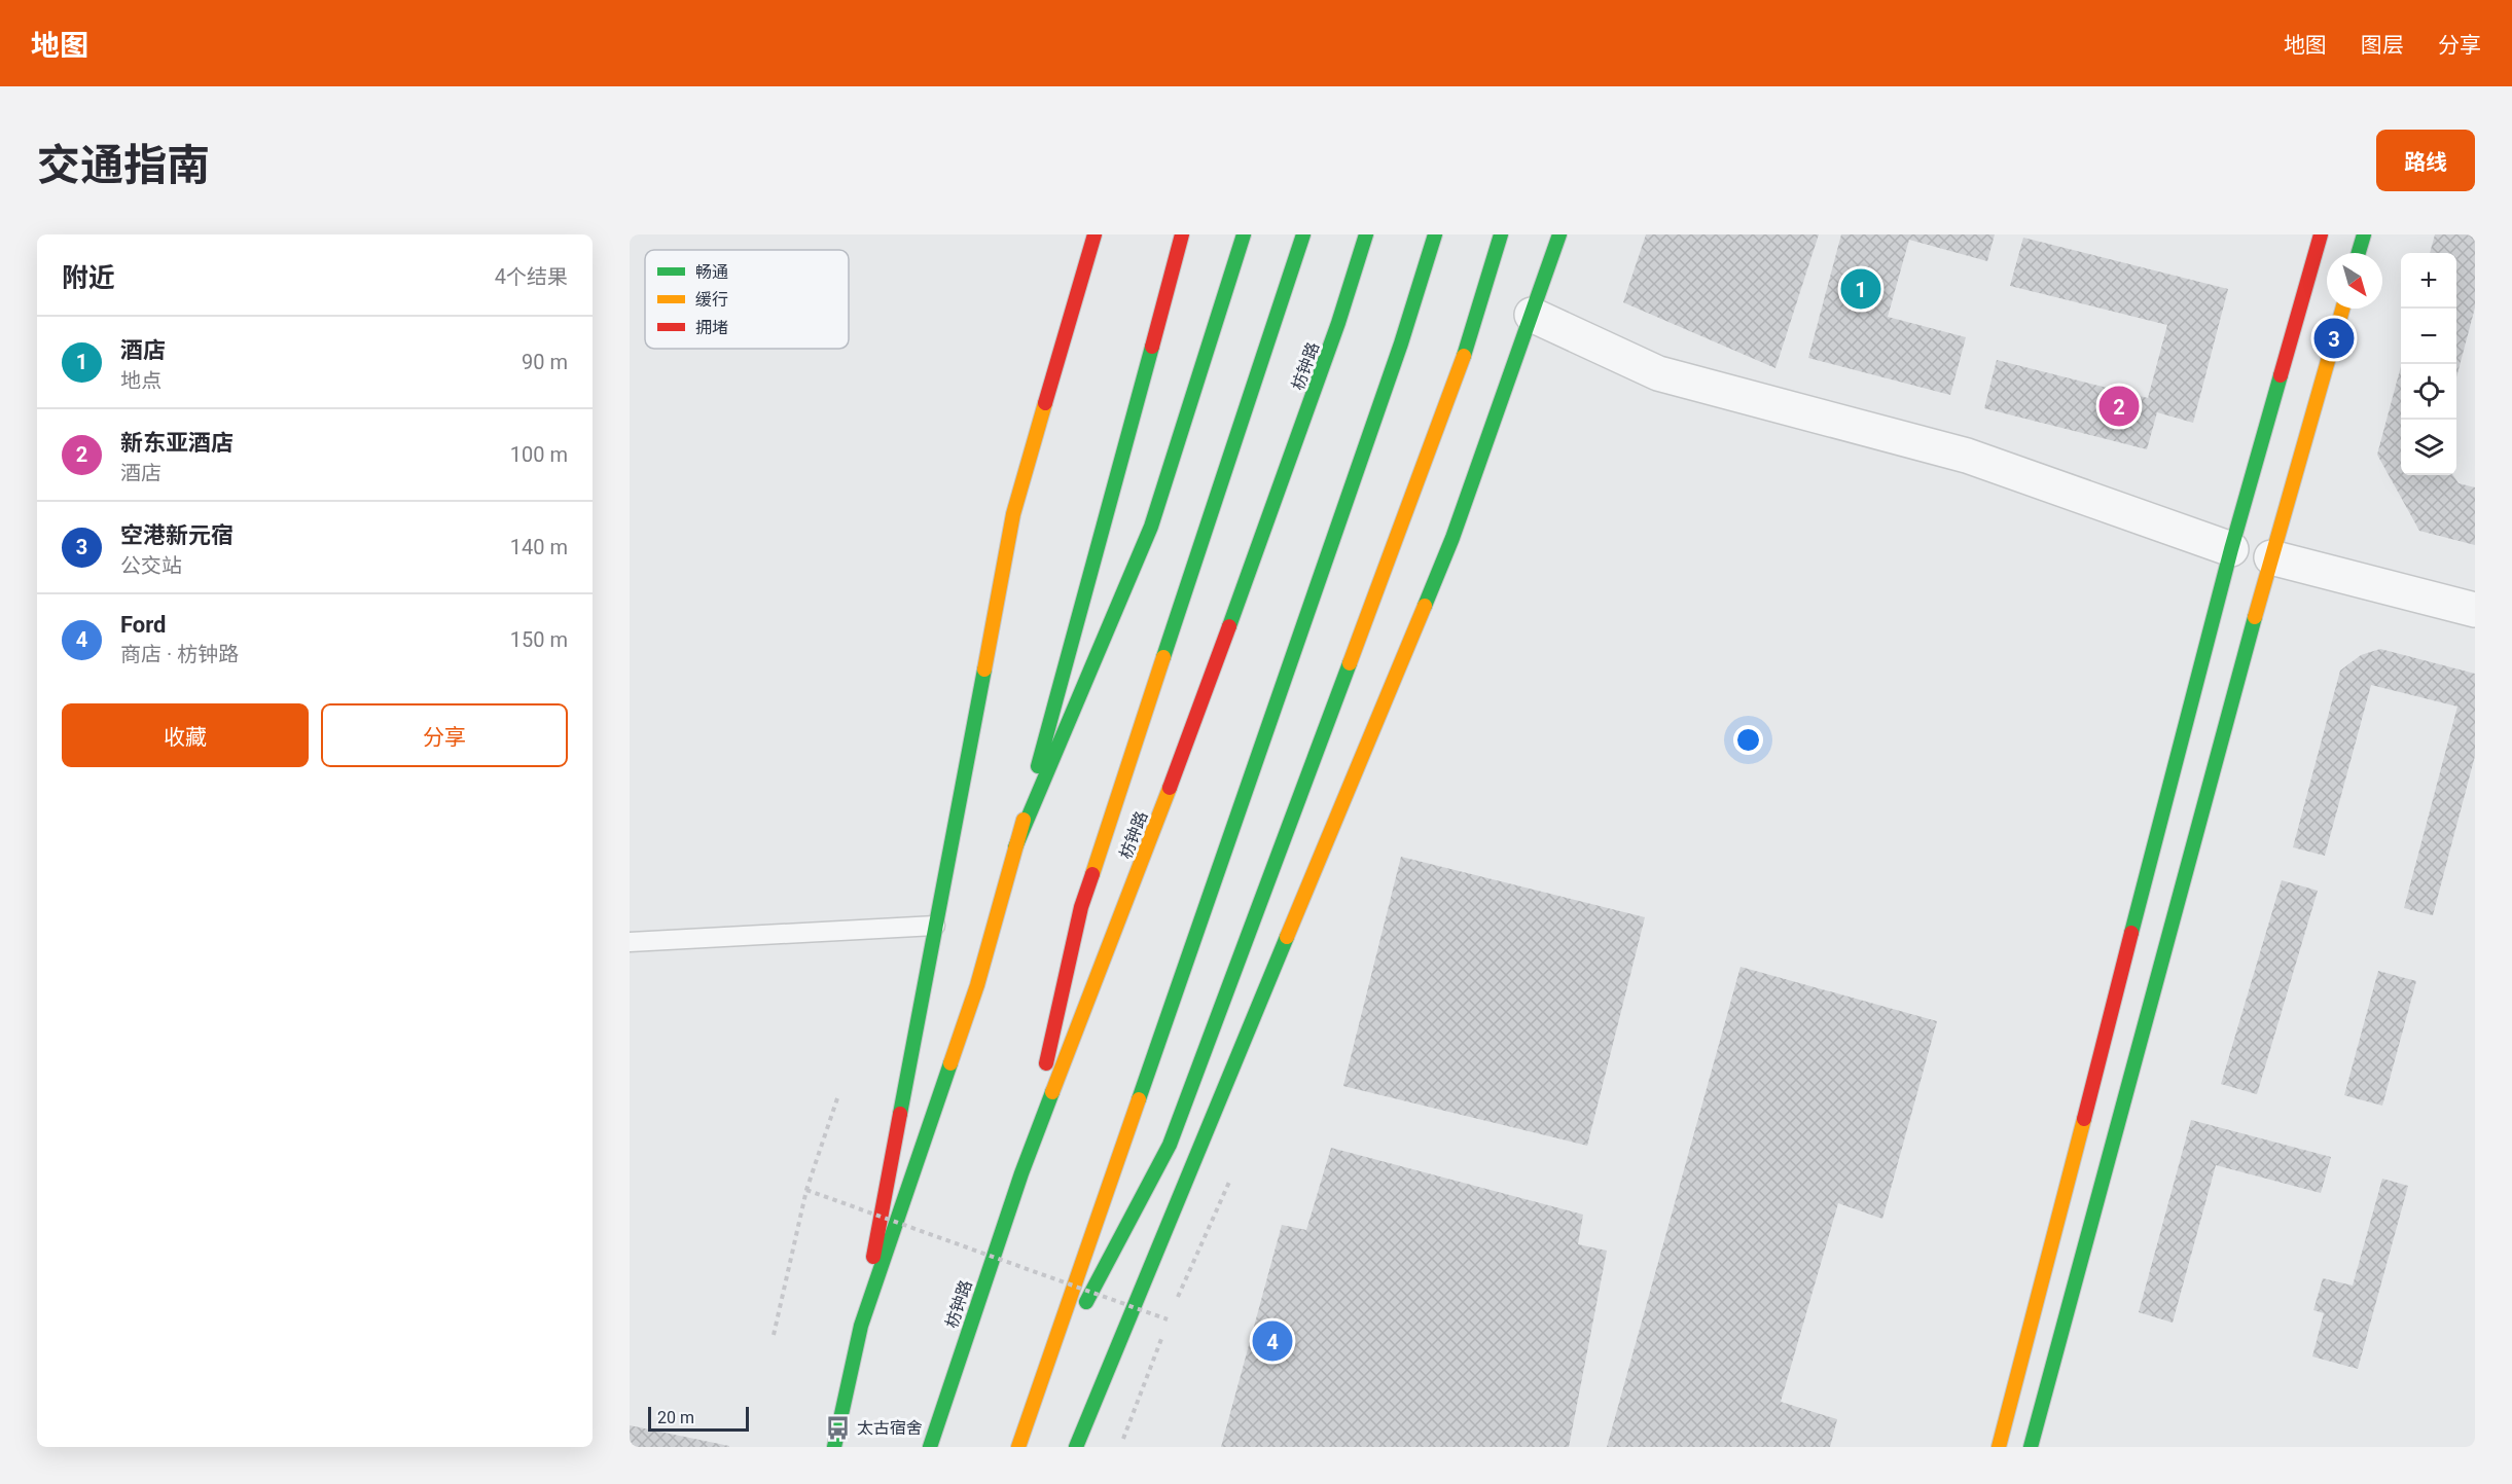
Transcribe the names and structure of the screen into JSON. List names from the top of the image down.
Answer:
{
  "streets": {
    "main road": ["枋钟路"]
  },
  "places": {
    "bus stop": ["太古宿舍"]
  },
  "legend": ["畅通", "缓行", "拥堵"],
  "scale_bar": "20 m",
  "north": "bottom right",
  "page": {
    "header": "地图",
    "nav": ["地图", "图层", "分享"],
    "title": "交通指南",
    "buttons": [
      "路线",
      ["收藏", "分享"]
    ],
    "heading": ["附近", "4个结果"],
    "map_buttons": ["+", "−"],
    "pins": [
      "1",
      "3",
      "2",
      "4"
    ],
    "list": [
      {
        "mark": "1",
        "name": "酒店",
        "note": "地点",
        "value": "90 m"
      },
      {
        "mark": "2",
        "name": "新东亚酒店",
        "note": "酒店",
        "value": "100 m"
      },
      {
        "mark": "3",
        "name": "空港新元宿",
        "note": "公交站",
        "value": "140 m"
      },
      {
        "mark": "4",
        "name": "Ford",
        "note": "商店 · 枋钟路",
        "value": "150 m"
      }
    ],
    "scale": "20 m"
  }
}
